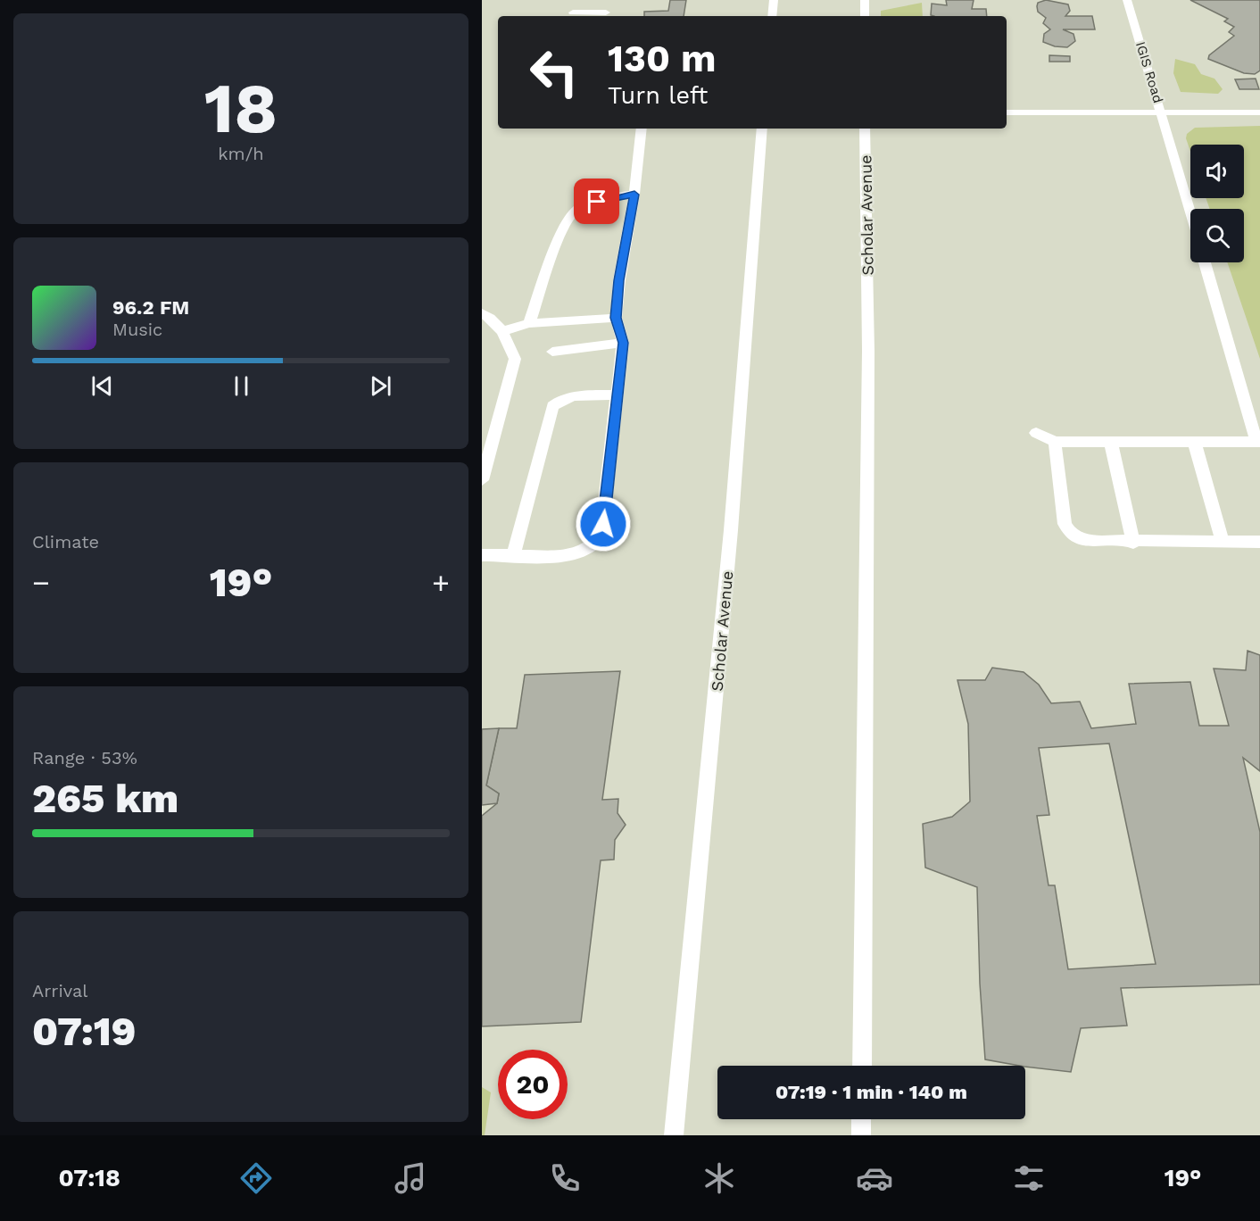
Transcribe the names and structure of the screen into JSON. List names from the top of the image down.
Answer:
{
  "streets": {
    "lane": ["IGIS Road", "Scholar Avenue"]
  },
  "page": {
    "tile": [
      ["18", "km/h"],
      "Climate",
      ["Range · 53%", "265 km"],
      ["Arrival", "07:19"]
    ],
    "turn": ["130 m", "Turn left"],
    "song": ["96.2 FM", "Music"],
    "heat": ["−", "19°", "+"],
    "limit": "20",
    "trip": "07:19 · 1 min · 140 m",
    "tabs": ["07:18", "19°"]
  }
}
